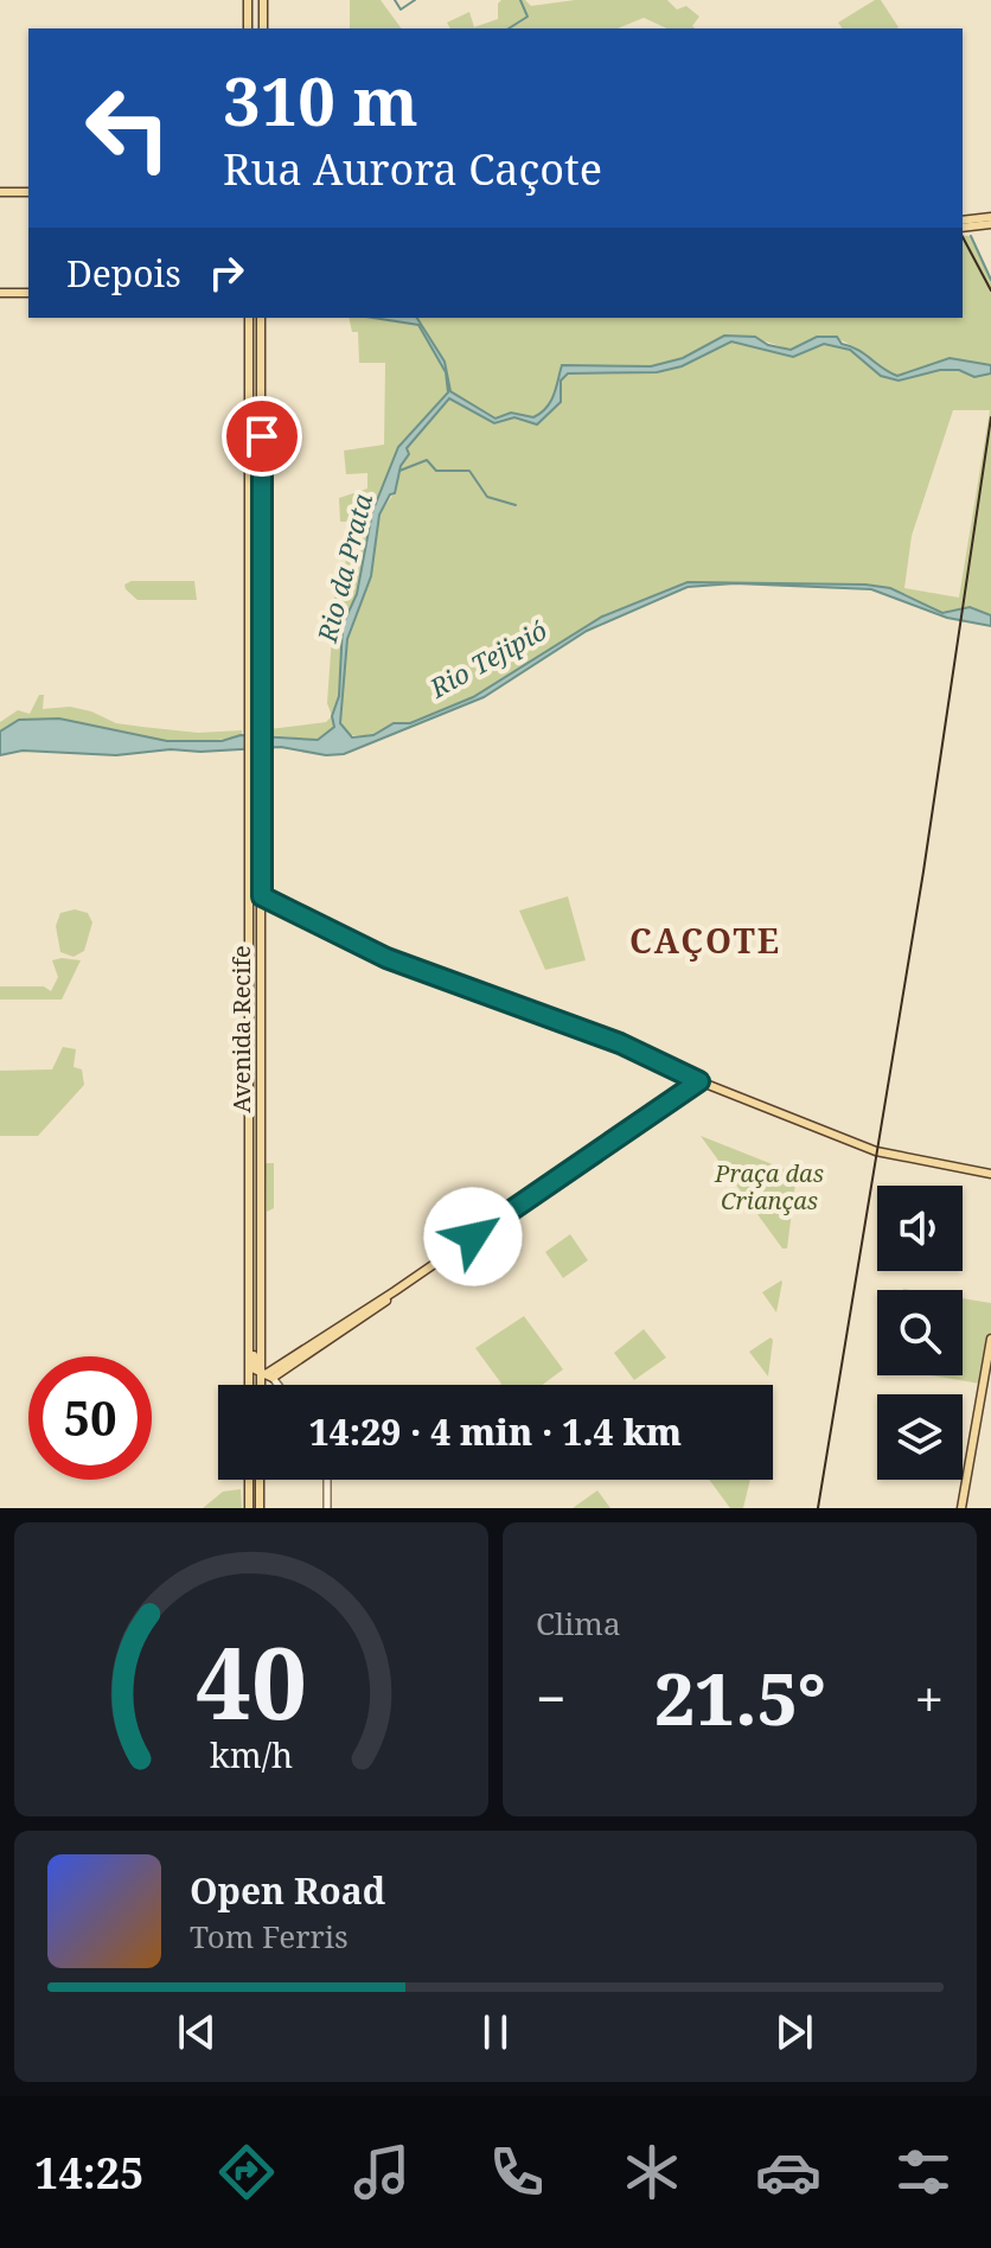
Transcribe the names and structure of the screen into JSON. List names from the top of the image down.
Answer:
{
  "streets": {
    "main road": ["Avenida Recife"]
  },
  "districts": ["CAÇOTE"],
  "water": ["Rio da Prata", "Rio Tejipió"],
  "parks": ["Praça das Crianças"],
  "page": {
    "turn": ["310 m", "Rua Aurora Caçote"],
    "then": "Depois",
    "limit": "50",
    "trip": "14:29 · 4 min · 1.4 km",
    "tile": "Clima",
    "heat": ["−", "21.5°", "+"],
    "song": ["Open Road", "Tom Ferris"],
    "tabs": "14:25",
    "gauge": ["40", "km/h"]
  }
}
